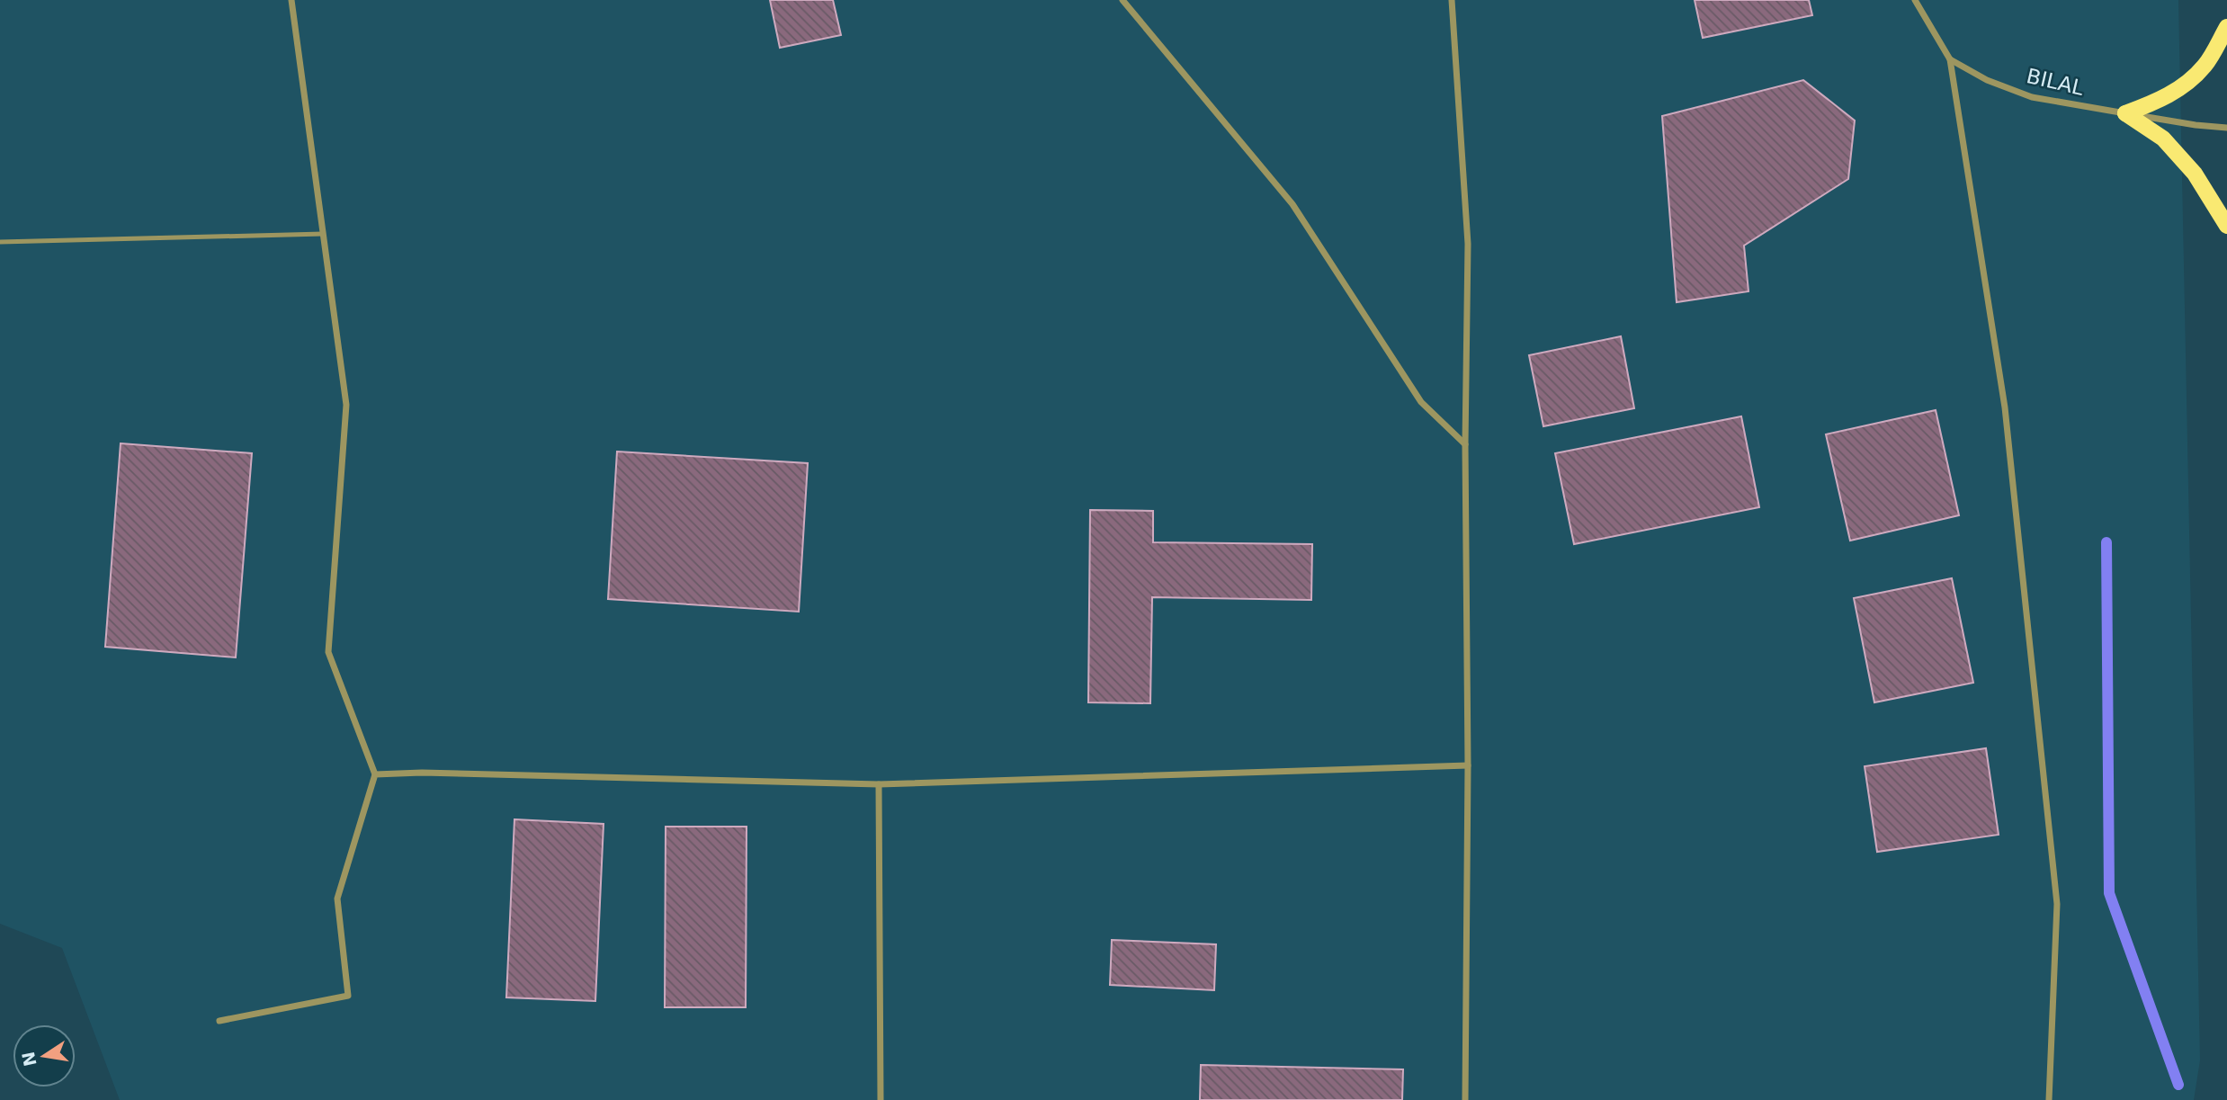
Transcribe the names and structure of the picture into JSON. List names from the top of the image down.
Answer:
{
  "streets": {
    "street": ["BILAL"]
  },
  "north": "left"
}
